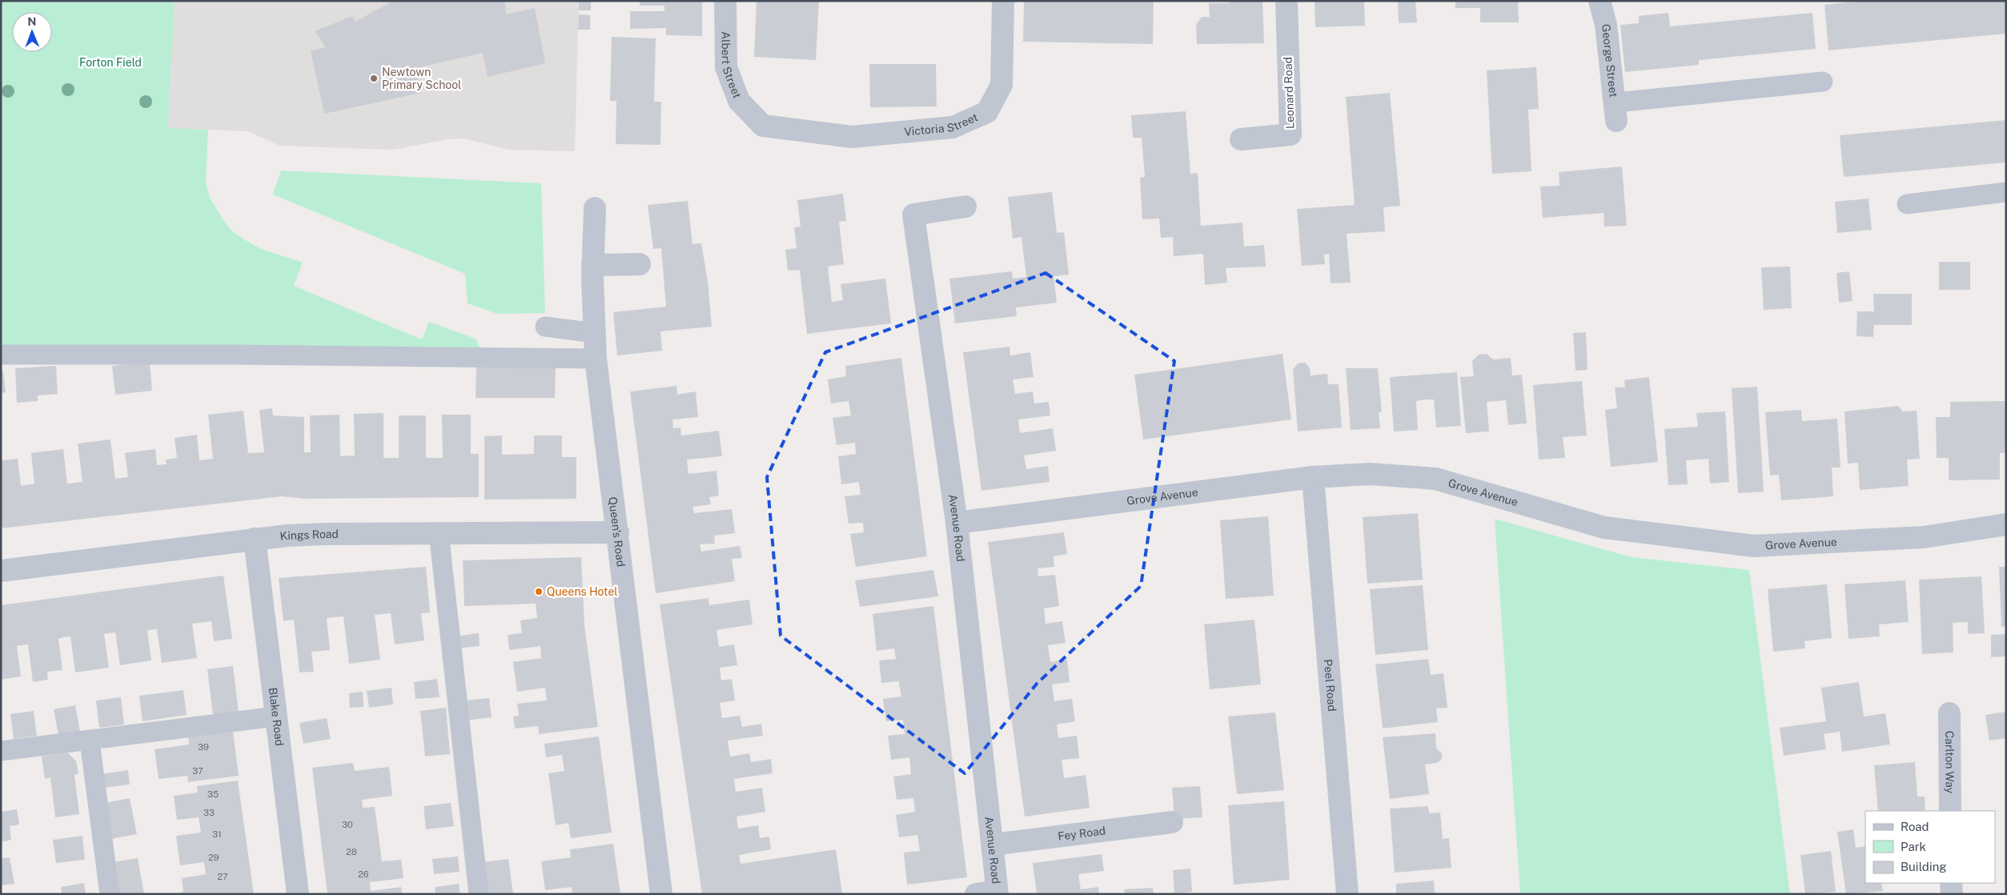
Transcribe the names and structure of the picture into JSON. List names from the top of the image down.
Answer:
{
  "streets": {
    "street": [
      "George Street",
      "Albert Street",
      "Leonard Road",
      "Victoria Street",
      "Grove Avenue",
      "Avenue Road",
      "Queen's Road",
      "Kings Road",
      "Peel Road",
      "Blake Road",
      "Carlton Way",
      "Fey Road"
    ]
  },
  "crossings": [
    ["Albert Street", "Victoria Street"],
    ["Grove Avenue", "Avenue Road"],
    ["Grove Avenue", "Peel Road"],
    ["Avenue Road", "Fey Road"],
    ["Queen's Road", "Kings Road"],
    ["Kings Road", "Blake Road"]
  ],
  "parks": ["Forton Field"],
  "places": ["Newtown Primary School", "Queens Hotel"],
  "house_numbers": [
    "39",
    "37",
    "35",
    "33",
    "30",
    "31",
    "28",
    "29",
    "26",
    "27"
  ],
  "legend": ["Road", "Park", "Building"],
  "north": "top"
}
